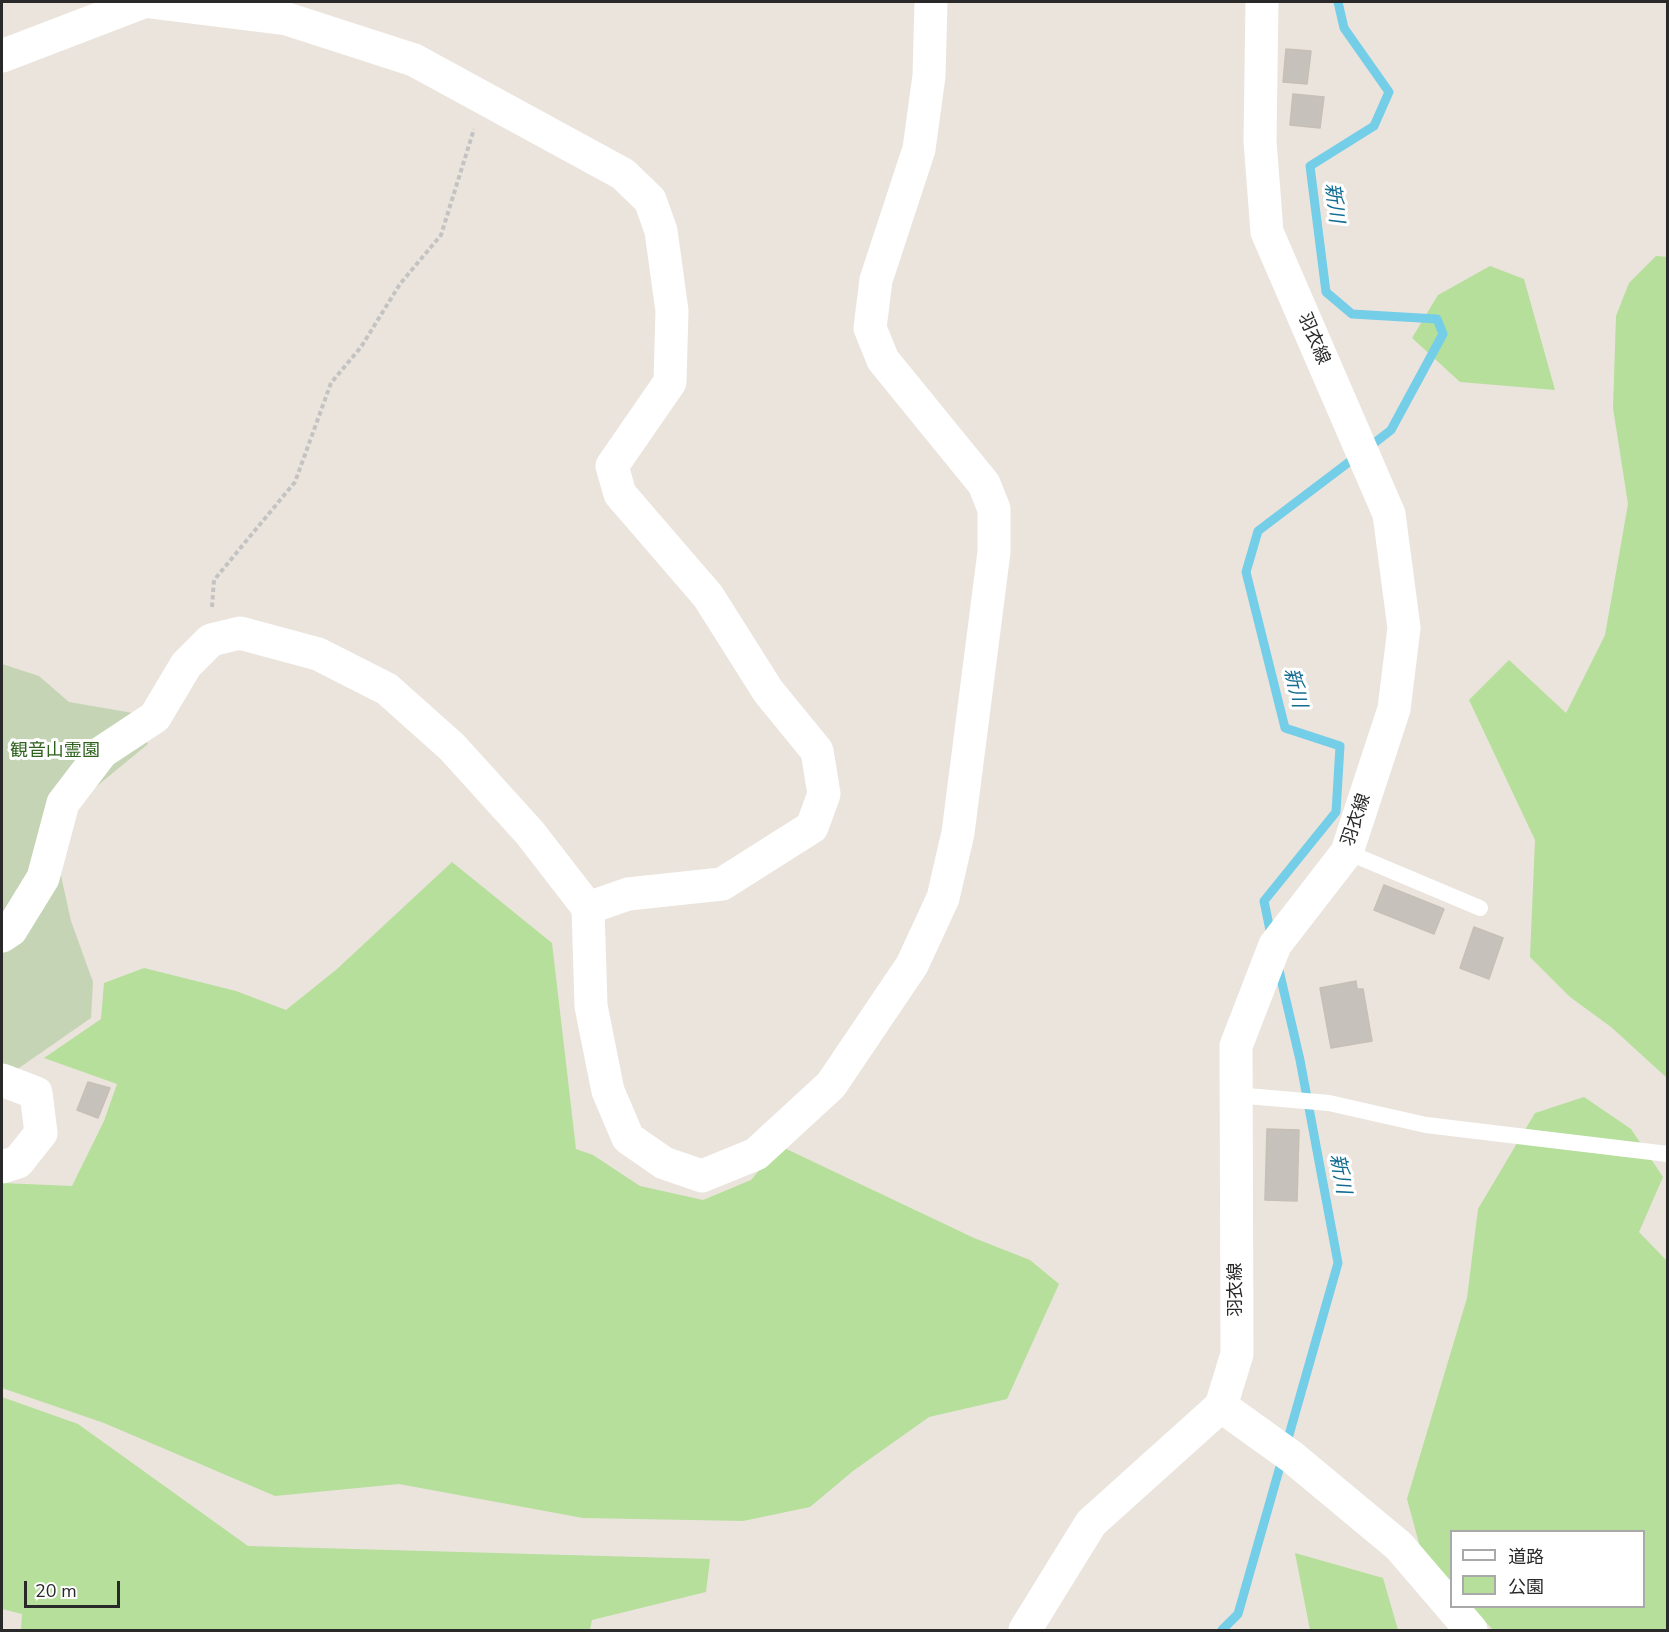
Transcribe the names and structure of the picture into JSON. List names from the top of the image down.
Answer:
{
  "streets": {
    "street": ["羽衣線"]
  },
  "water": ["新川"],
  "parks": ["観音山霊園"],
  "legend": ["道路", "公園"],
  "scale_bar": "20 m"
}
